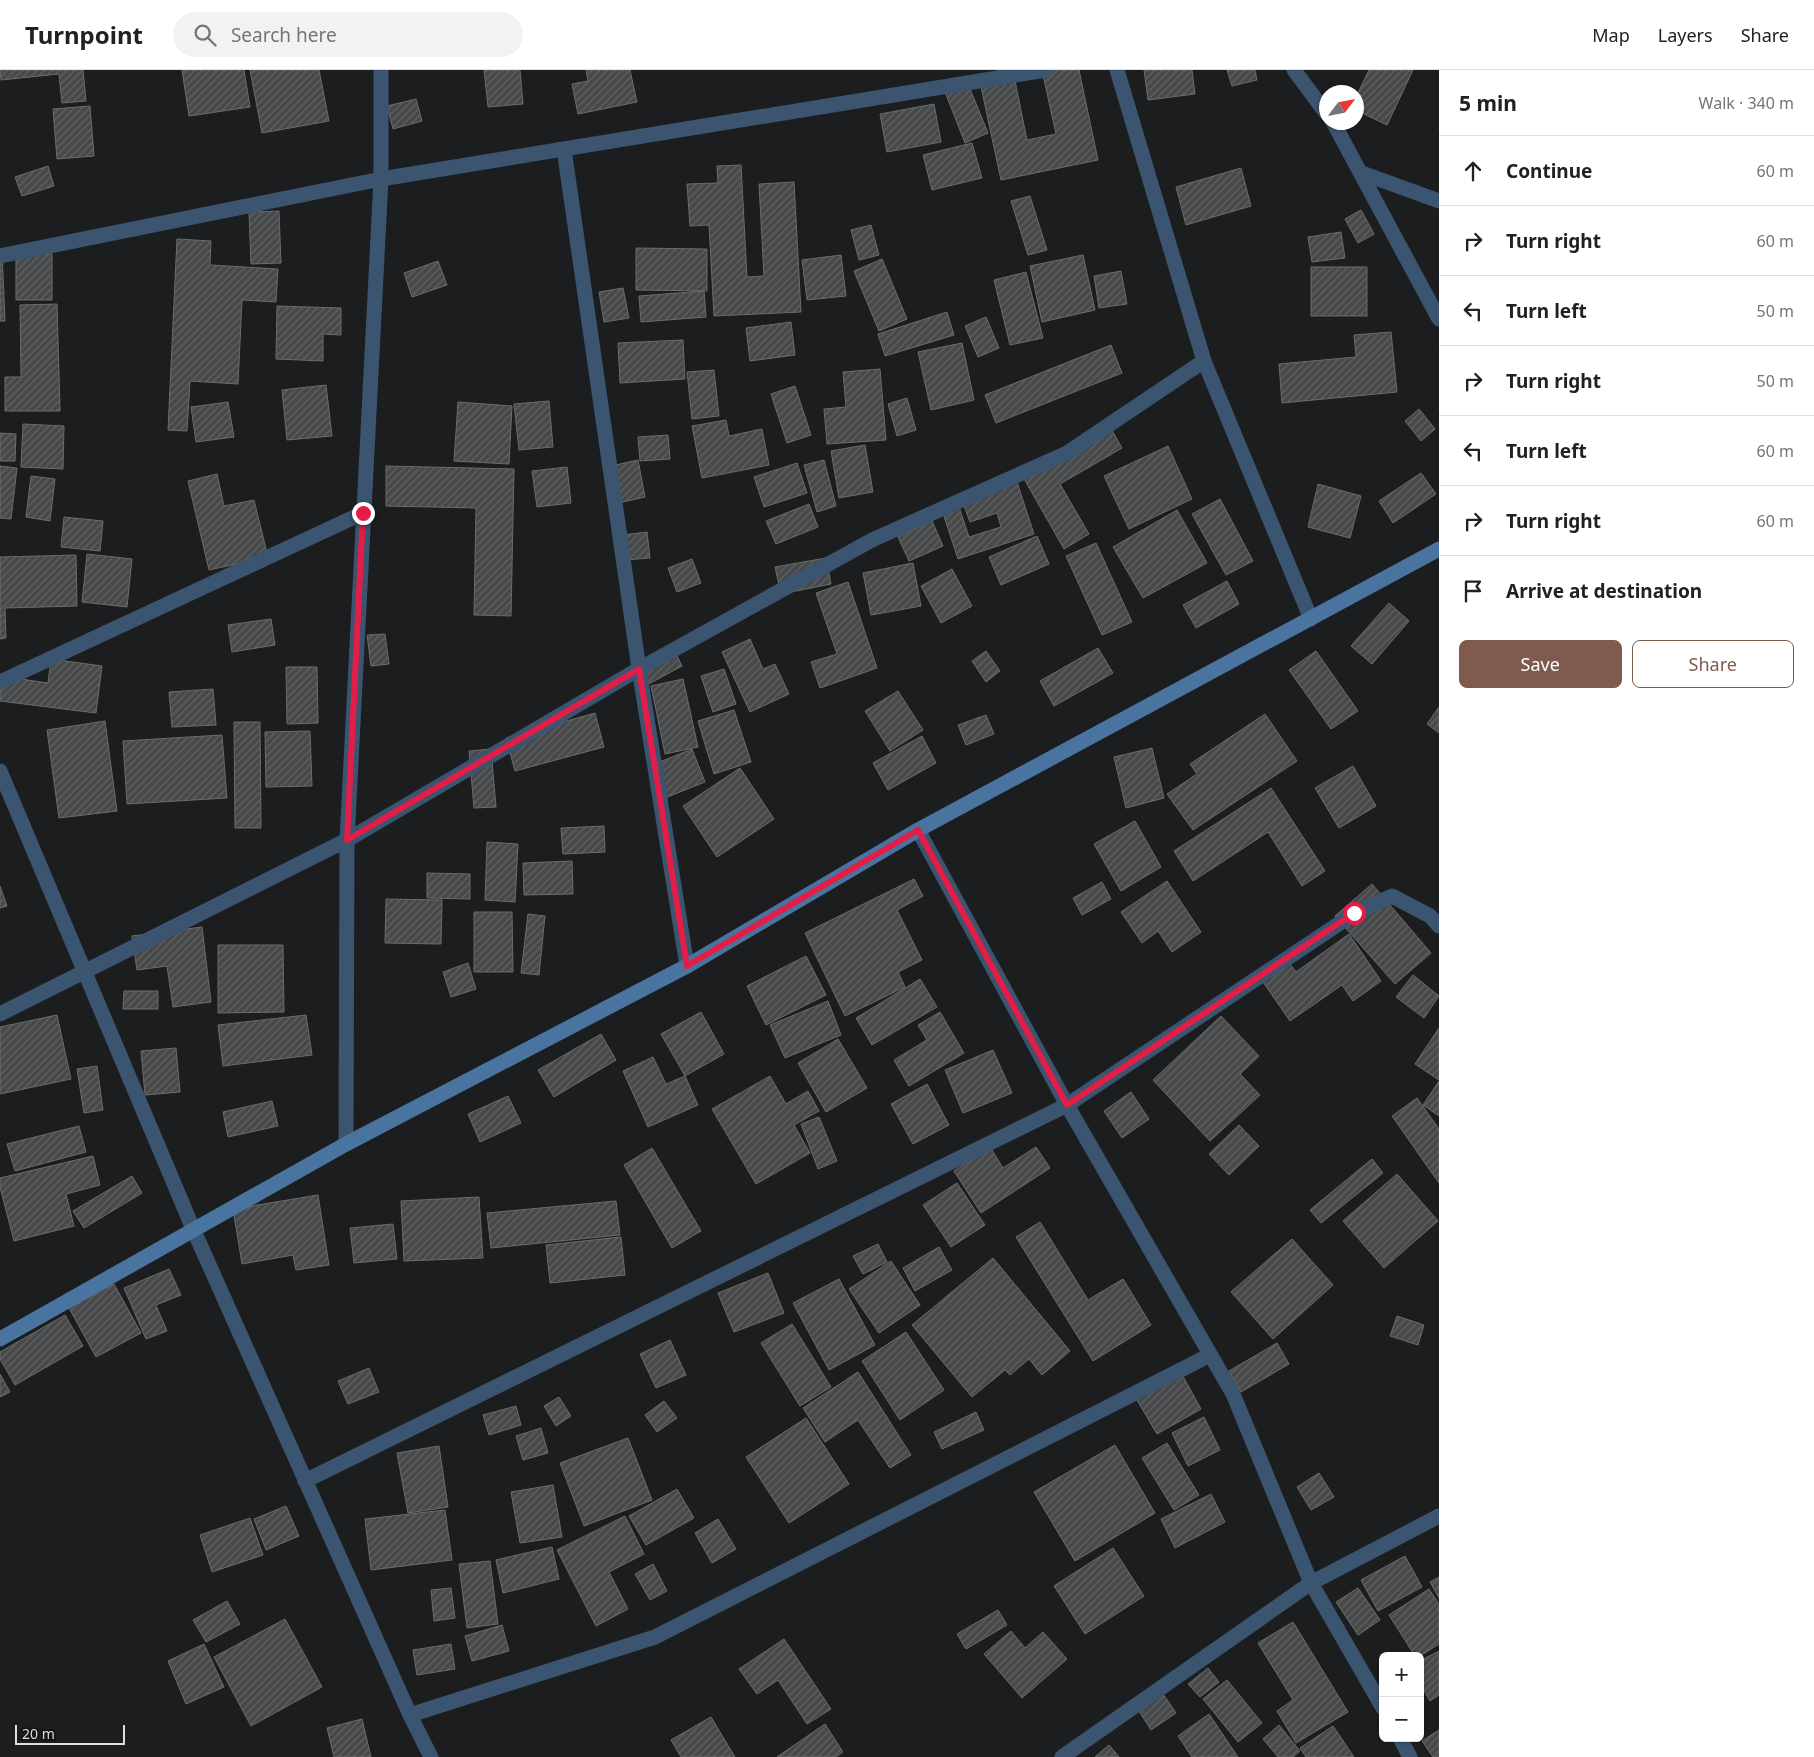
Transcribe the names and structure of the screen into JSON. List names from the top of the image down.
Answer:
{
  "scale_bar": "20 m",
  "north": "top right",
  "page": {
    "header": "Turnpoint",
    "search": "Search here",
    "nav": ["Map", "Layers", "Share"],
    "heading": ["5 min", "Walk · 340 m"],
    "list": [
      ["Continue", "60 m"],
      ["Turn right", "60 m"],
      ["Turn left", "50 m"],
      ["Turn right", "50 m"],
      ["Turn left", "60 m"],
      ["Turn right", "60 m"],
      "Arrive at destination"
    ],
    "buttons": ["Save", "Share"],
    "map_buttons": ["+", "−"],
    "scale": "20 m"
  }
}
